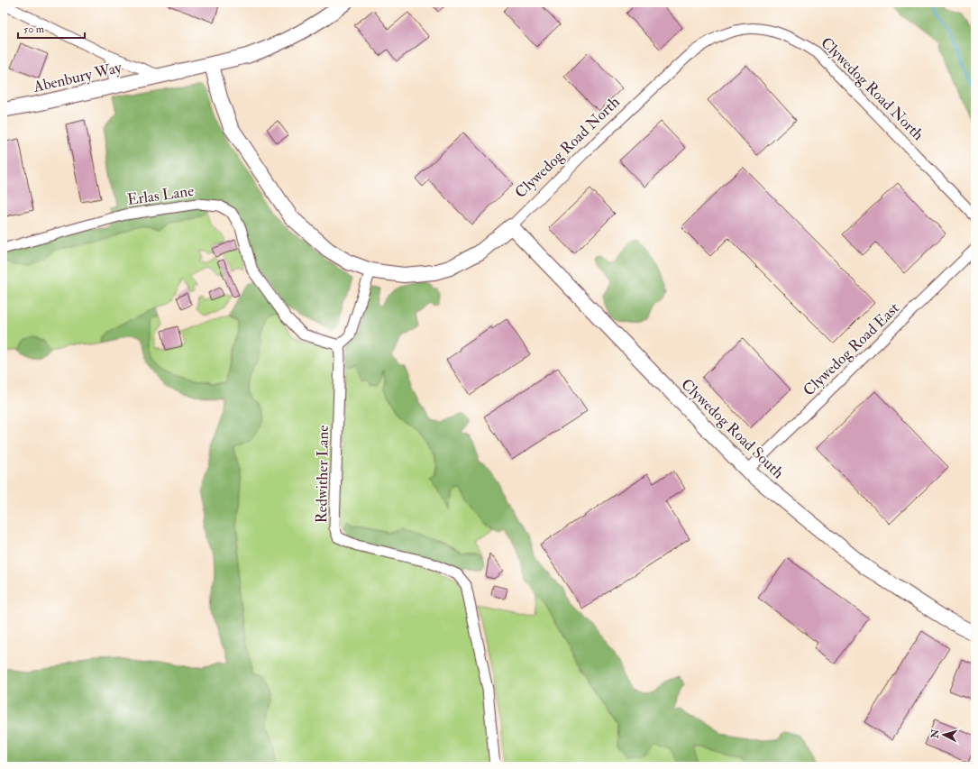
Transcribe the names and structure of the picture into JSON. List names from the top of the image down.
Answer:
{
  "streets": {
    "street": [
      "Abenbury Way",
      "Clywedog Road North",
      "Erlas Lane",
      "Clywedog Road East",
      "Clywedog Road South",
      "Redwither Lane"
    ]
  },
  "crossings": [
    ["Abenbury Way", "Clywedog Road North"],
    ["Clywedog Road North", "Clywedog Road South"],
    ["Erlas Lane", "Redwither Lane"],
    ["Clywedog Road East", "Clywedog Road South"]
  ],
  "scale_bar": "50 m",
  "north": "left"
}
